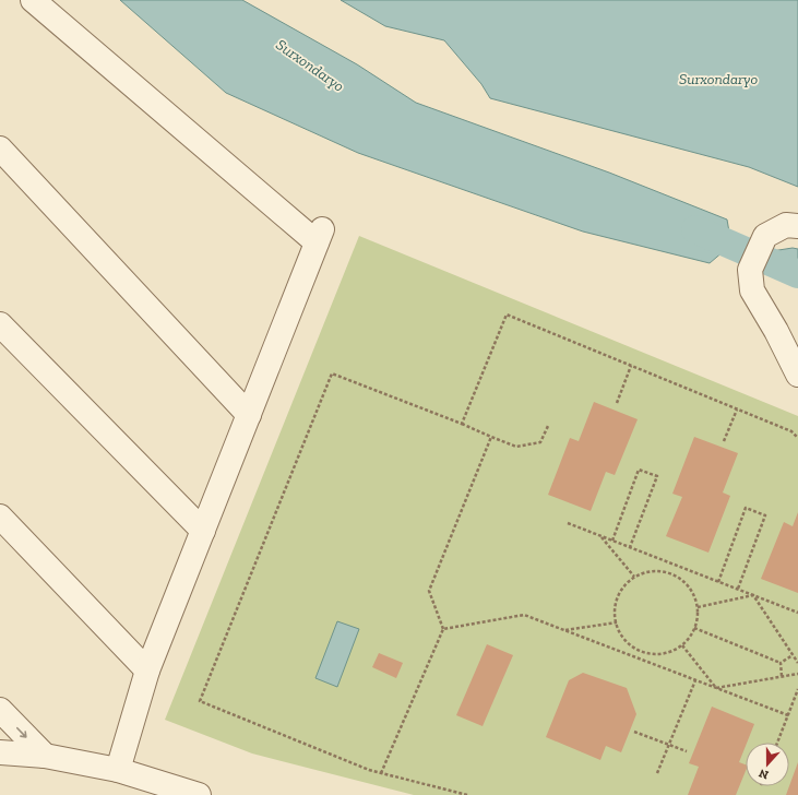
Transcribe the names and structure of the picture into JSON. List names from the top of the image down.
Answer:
{
  "water": ["Surxondaryo"],
  "north": "bottom"
}
